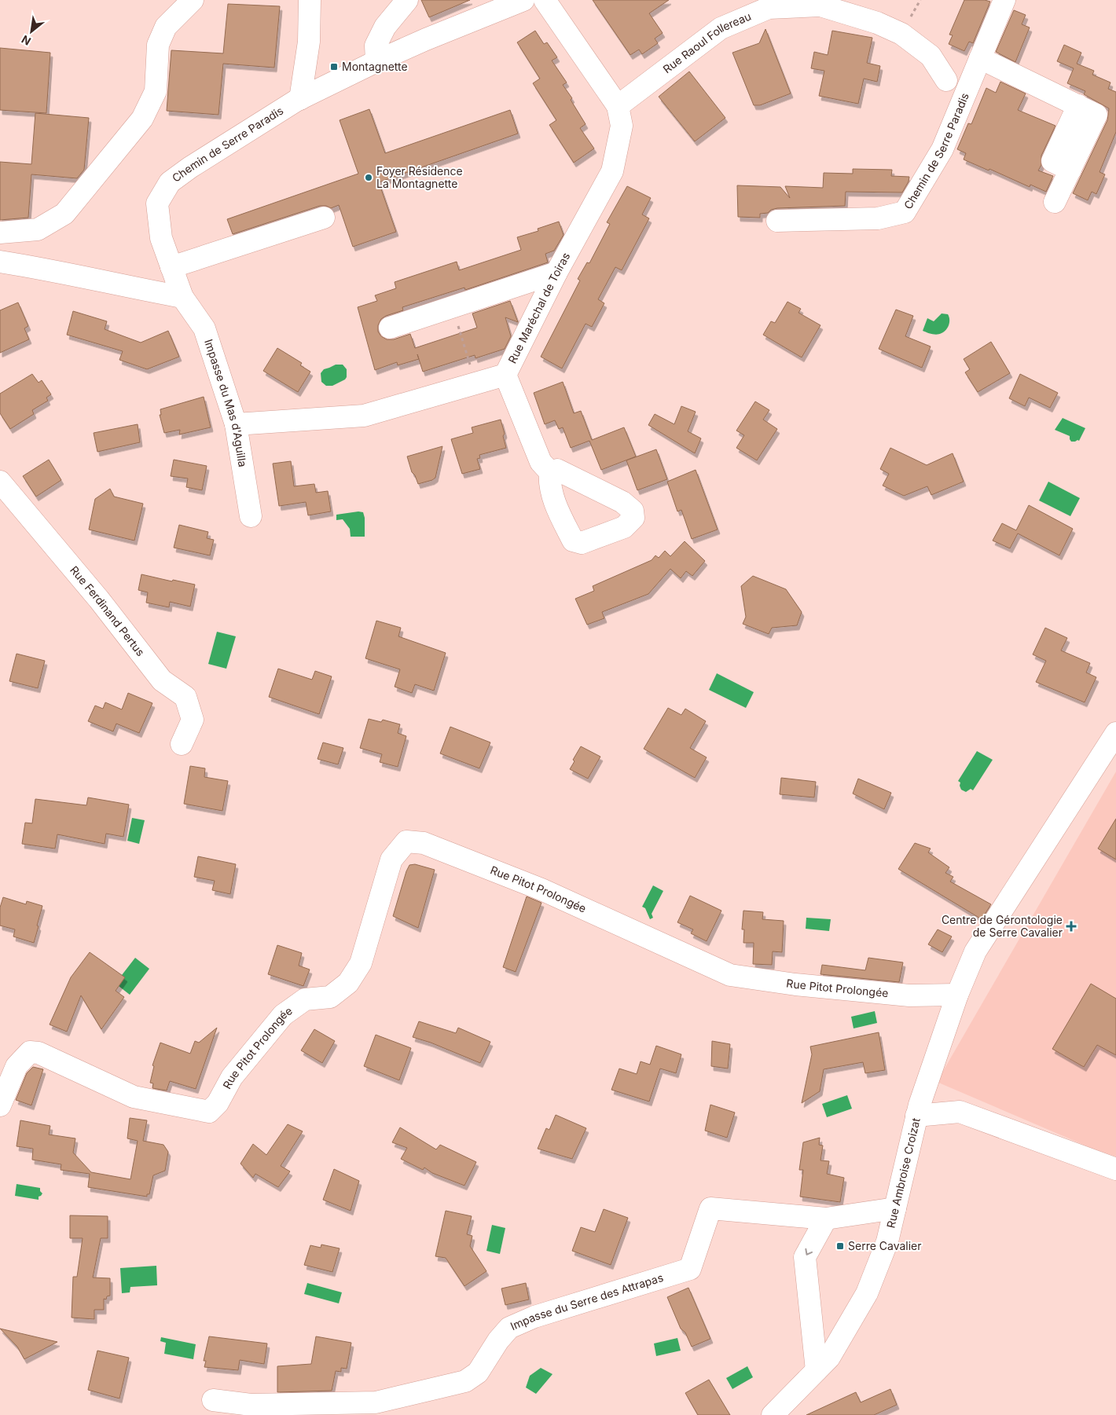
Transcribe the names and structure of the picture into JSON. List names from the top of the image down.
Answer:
{
  "streets": {
    "street": [
      "Rue Raoul Follereau",
      "Chemin de Serre Paradis",
      "Rue Maréchal de Toiras",
      "Impasse du Mas d'Aguilla",
      "Rue Ferdinand Pertus",
      "Rue Pitot Prolongée",
      "Rue Ambroise Croizat",
      "Impasse du Serre des Attrapas"
    ]
  },
  "crossings": [
    ["Rue Raoul Follereau", "Rue Maréchal de Toiras"],
    ["Chemin de Serre Paradis", "Impasse du Mas d'Aguilla"],
    ["Rue Maréchal de Toiras", "Impasse du Mas d'Aguilla"],
    ["Rue Pitot Prolongée", "Rue Ambroise Croizat"],
    ["Rue Ambroise Croizat", "Impasse du Serre des Attrapas"]
  ],
  "places": {
    "transit": ["Montagnette", "Serre Cavalier"],
    "other": ["Foyer Résidence La Montagnette"],
    "health": ["Centre de Gérontologie de Serre Cavalier"]
  },
  "north": "bottom left"
}
